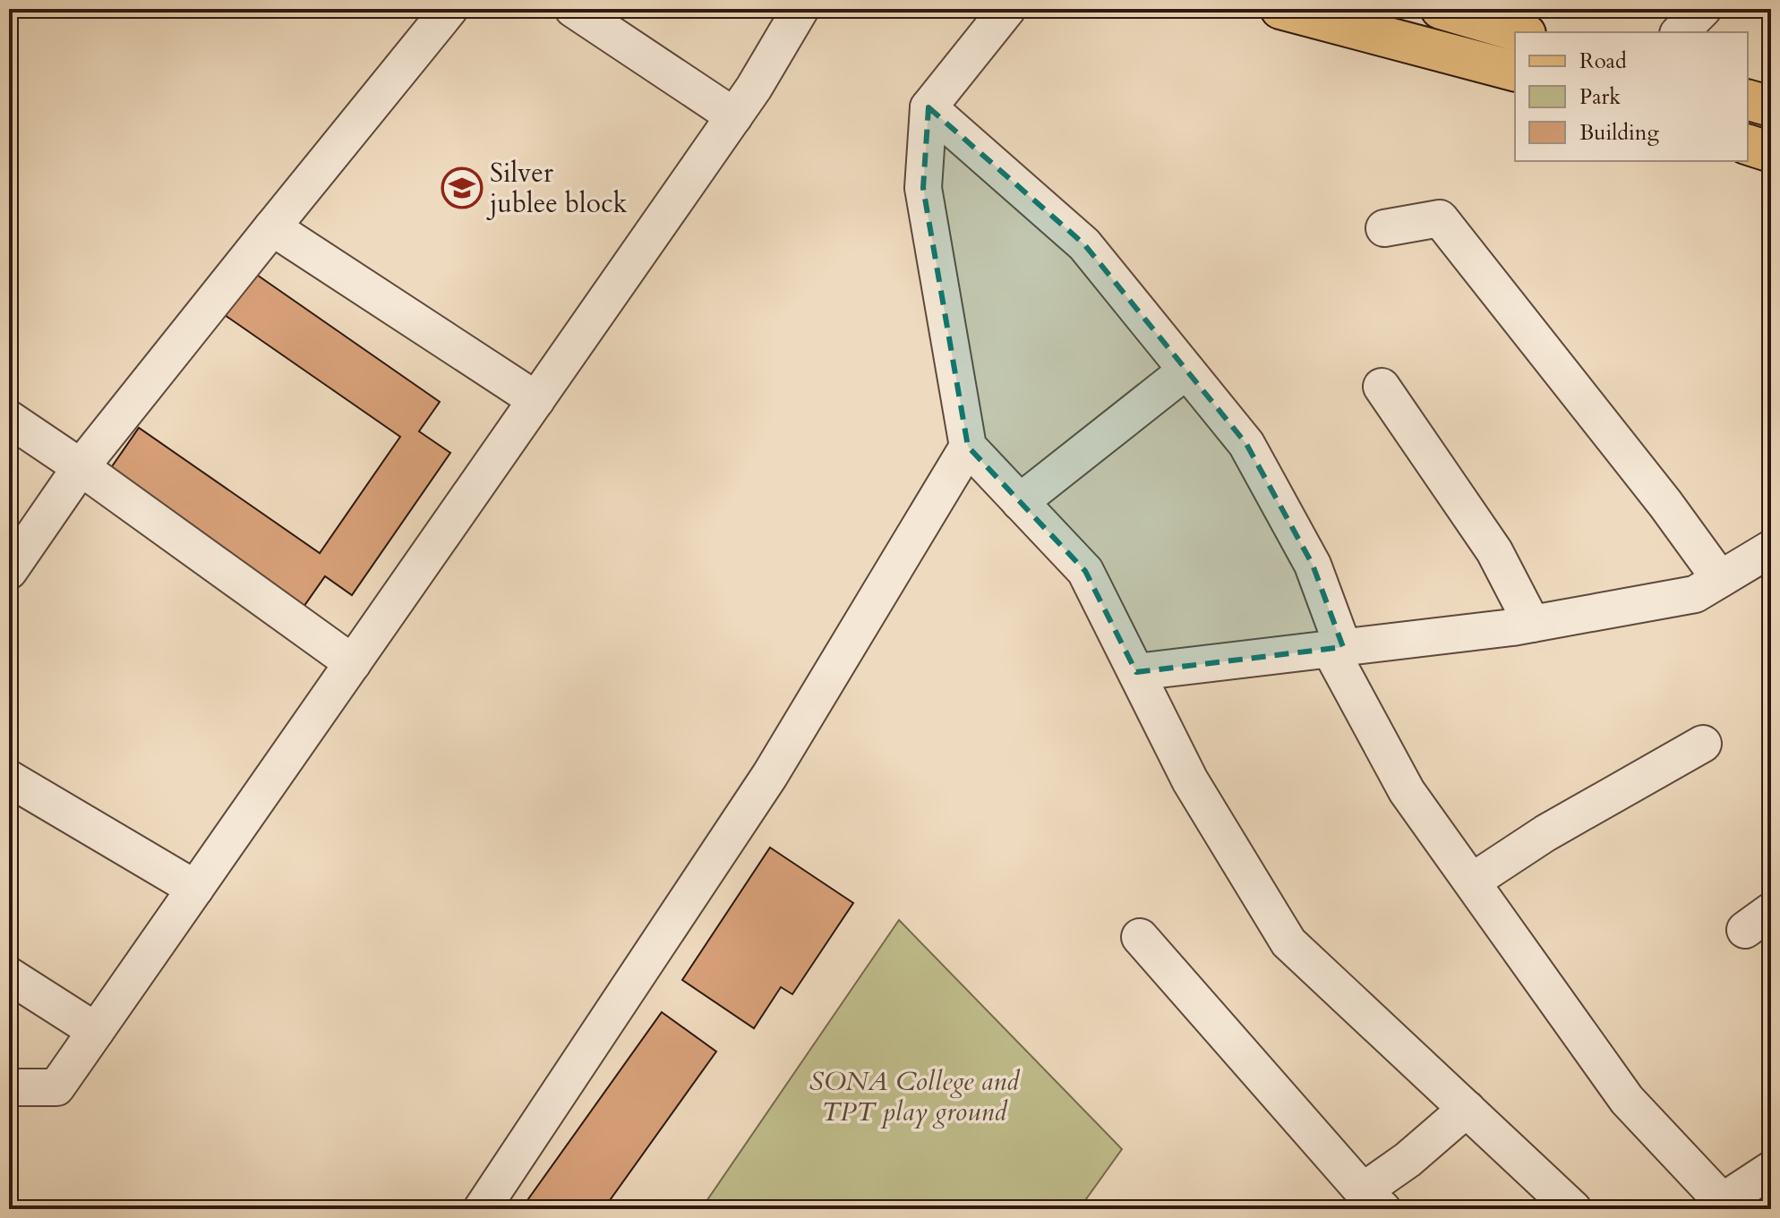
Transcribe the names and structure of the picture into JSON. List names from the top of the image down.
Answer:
{
  "parks": ["SONA College and TPT play ground"],
  "places": {
    "school or university": ["Silver jublee block"]
  },
  "legend": ["Road", "Park", "Building"]
}
